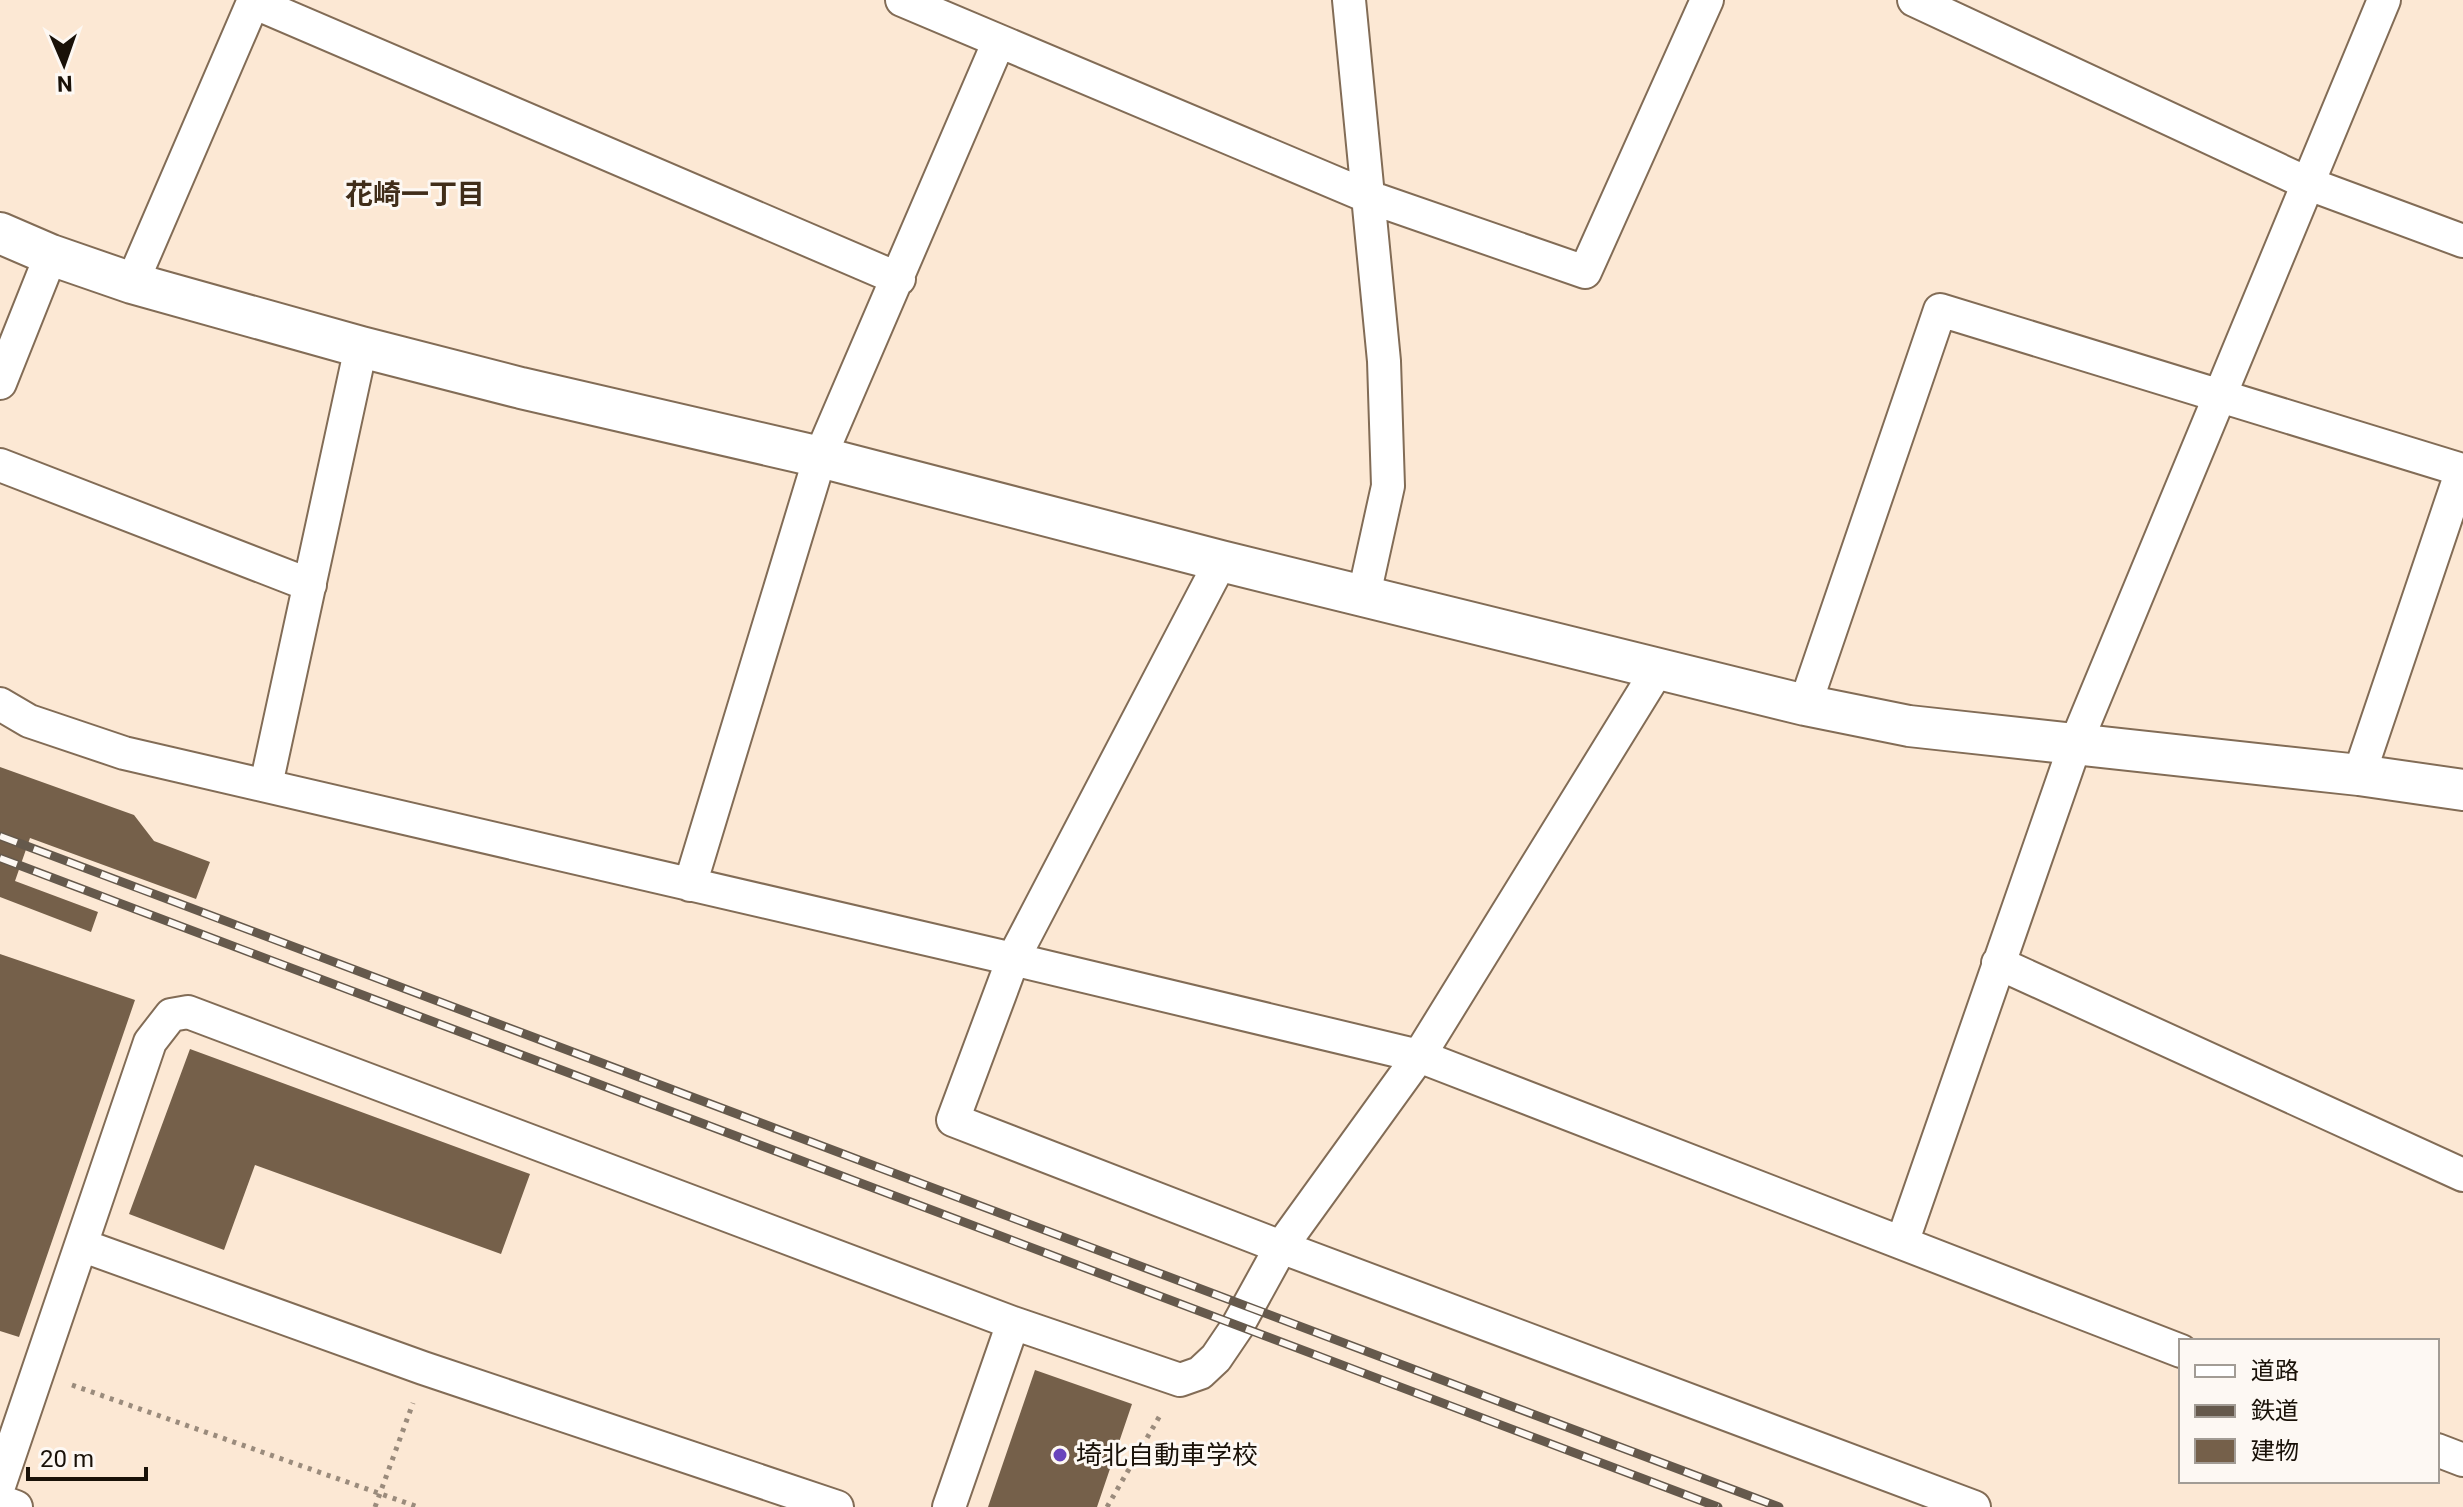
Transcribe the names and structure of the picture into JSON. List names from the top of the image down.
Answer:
{
  "districts": ["花崎一丁目"],
  "places": ["埼北自動車学校"],
  "legend": ["道路", "鉄道", "建物"],
  "scale_bar": "20 m",
  "north": "bottom"
}
